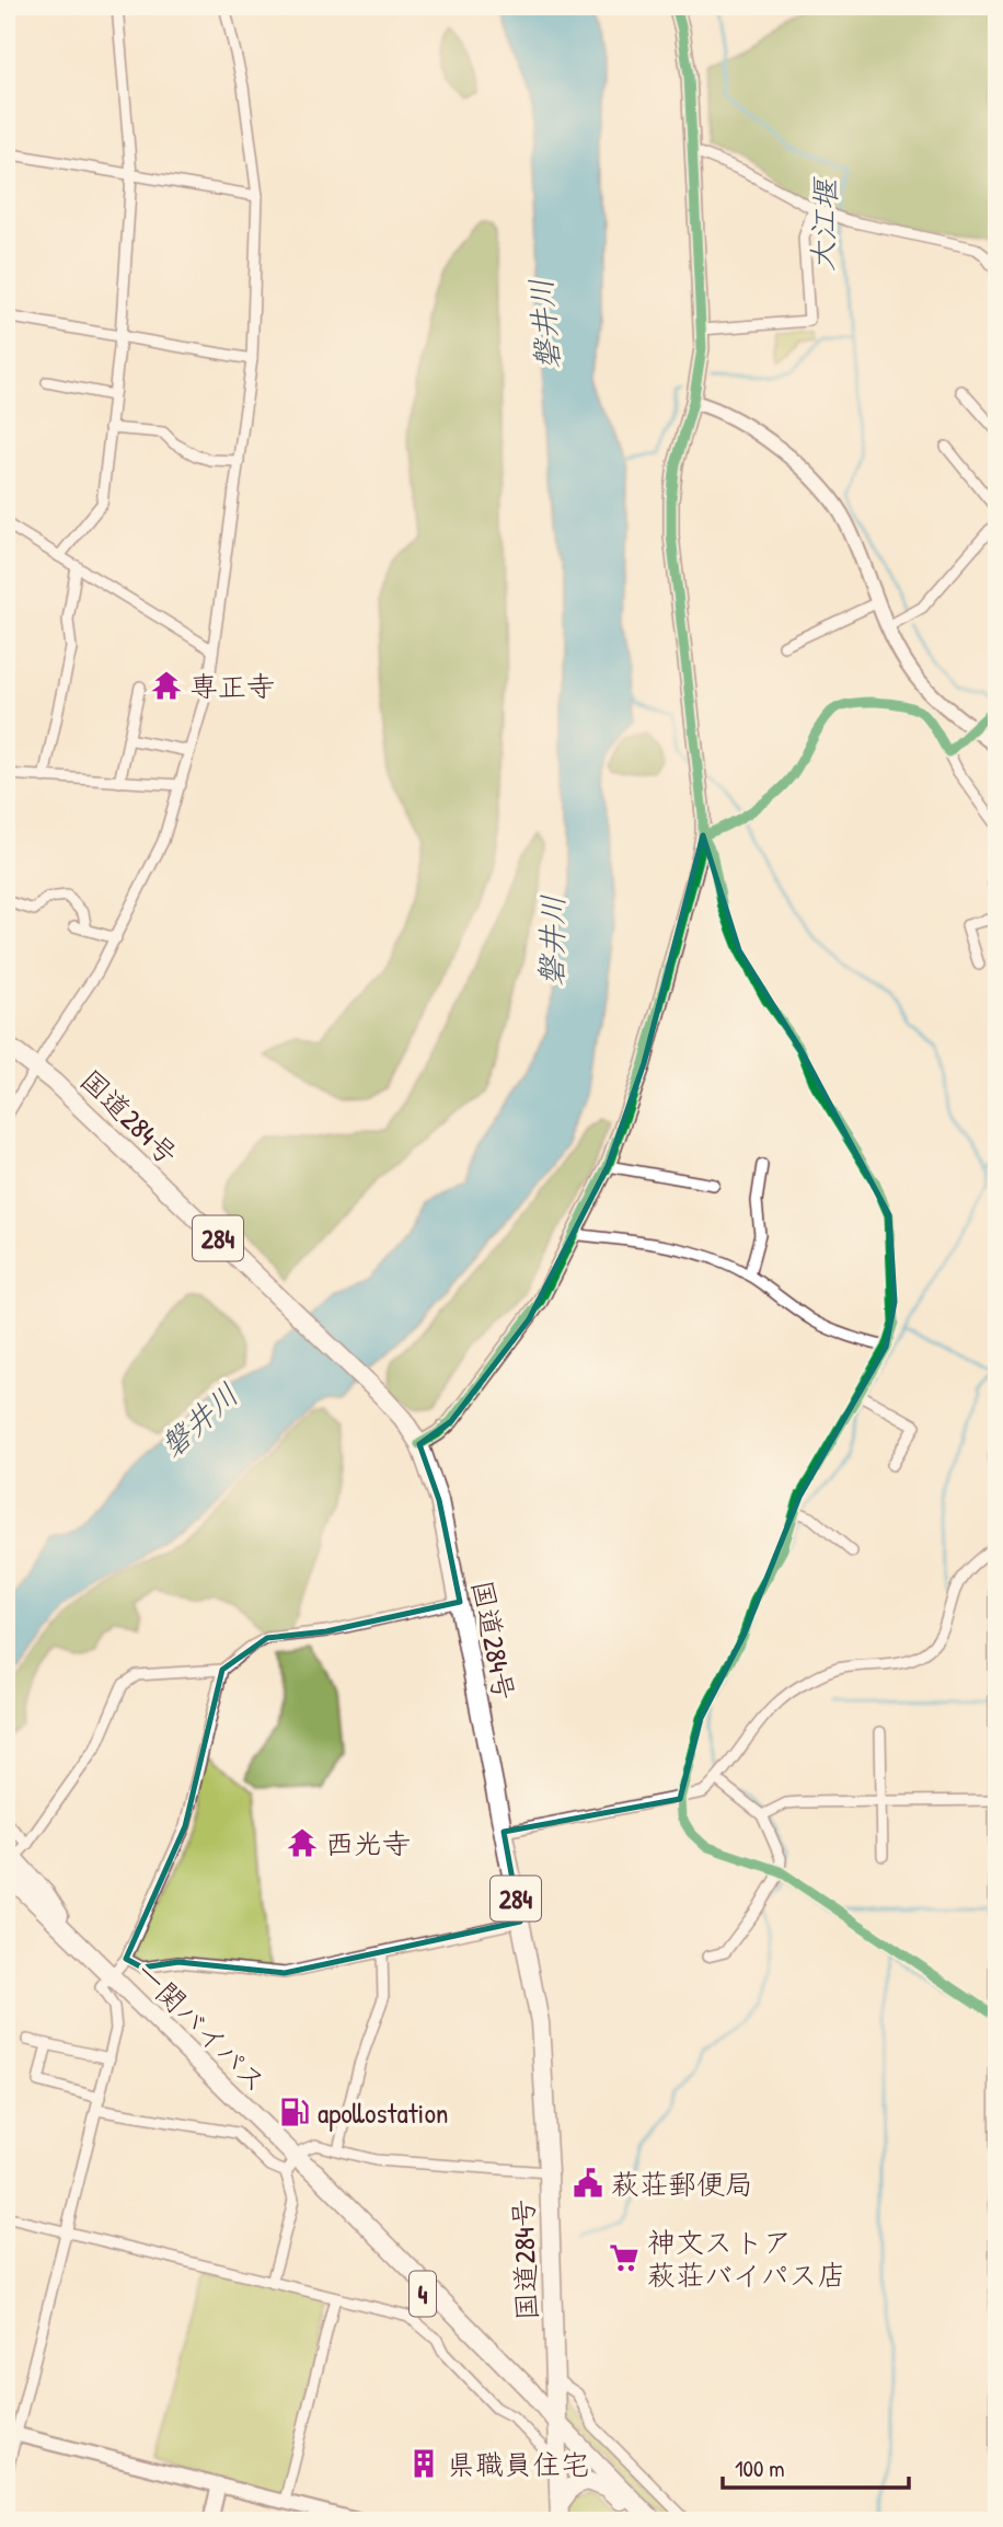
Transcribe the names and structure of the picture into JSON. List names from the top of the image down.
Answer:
{
  "streets": {
    "highway": [
      "国道284号",
      "284",
      "一関バイパス",
      "4"
    ]
  },
  "crossings": [
    ["国道284号", "一関バイパス"]
  ],
  "water": ["大江堰", "磐井川"],
  "places": {
    "temple": ["専正寺", "西光寺"],
    "fuel station": ["apollostation"],
    "public building": ["萩荘郵便局"],
    "supermarket": ["神文ストア 萩荘バイパス店"],
    "building": ["県職員住宅"]
  },
  "scale_bar": "100 m"
}
